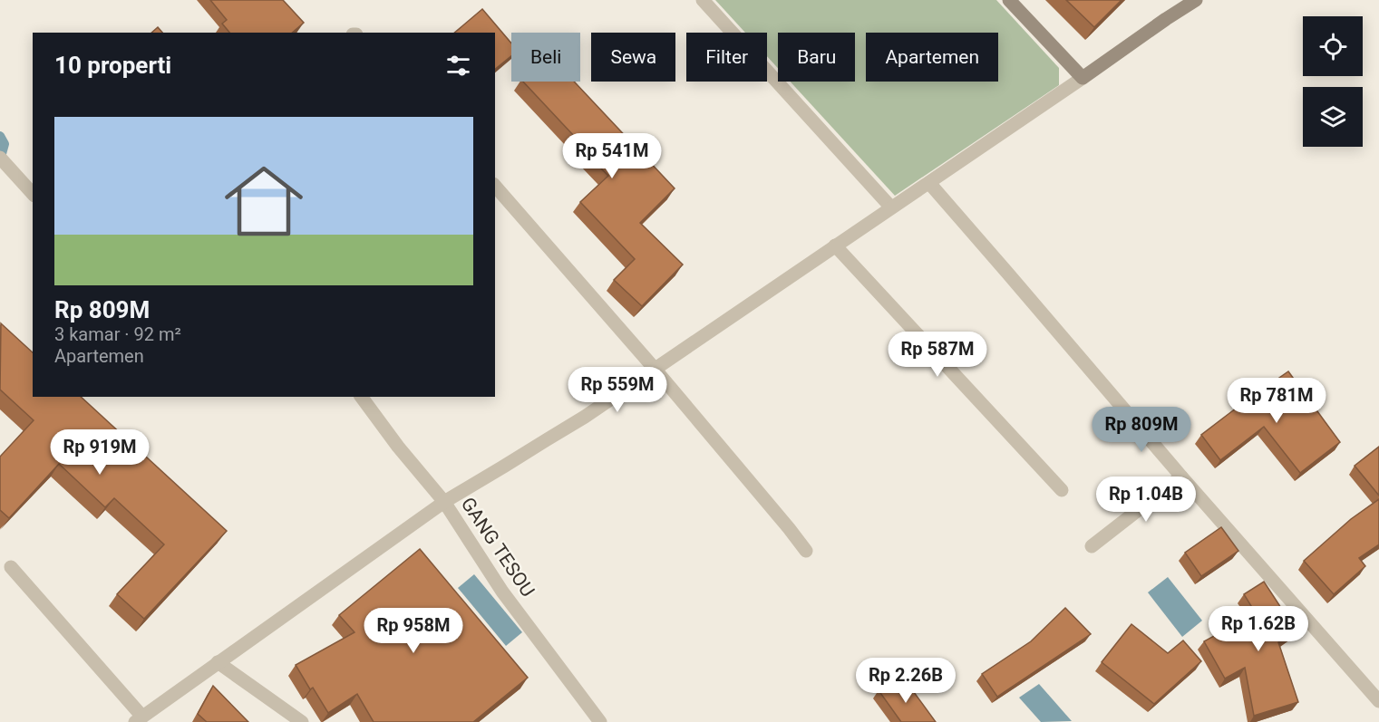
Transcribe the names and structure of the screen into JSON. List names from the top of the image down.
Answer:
{
  "streets": {
    "street": ["GANG TESOU"]
  },
  "page": {
    "chip": [
      "Beli",
      "Sewa",
      "Filter",
      "Baru",
      "Apartemen"
    ],
    "heading": "10 properti",
    "list": [
      {
        "name": "Rp 809M",
        "note": "3 kamar · 92 m² · Apartemen"
      }
    ],
    "price": [
      "Rp 541M",
      "Rp 587M",
      "Rp 559M",
      "Rp 781M",
      "Rp 809M",
      "Rp 919M",
      "Rp 1.04B",
      "Rp 1.62B",
      "Rp 958M",
      "Rp 2.26B"
    ]
  }
}
